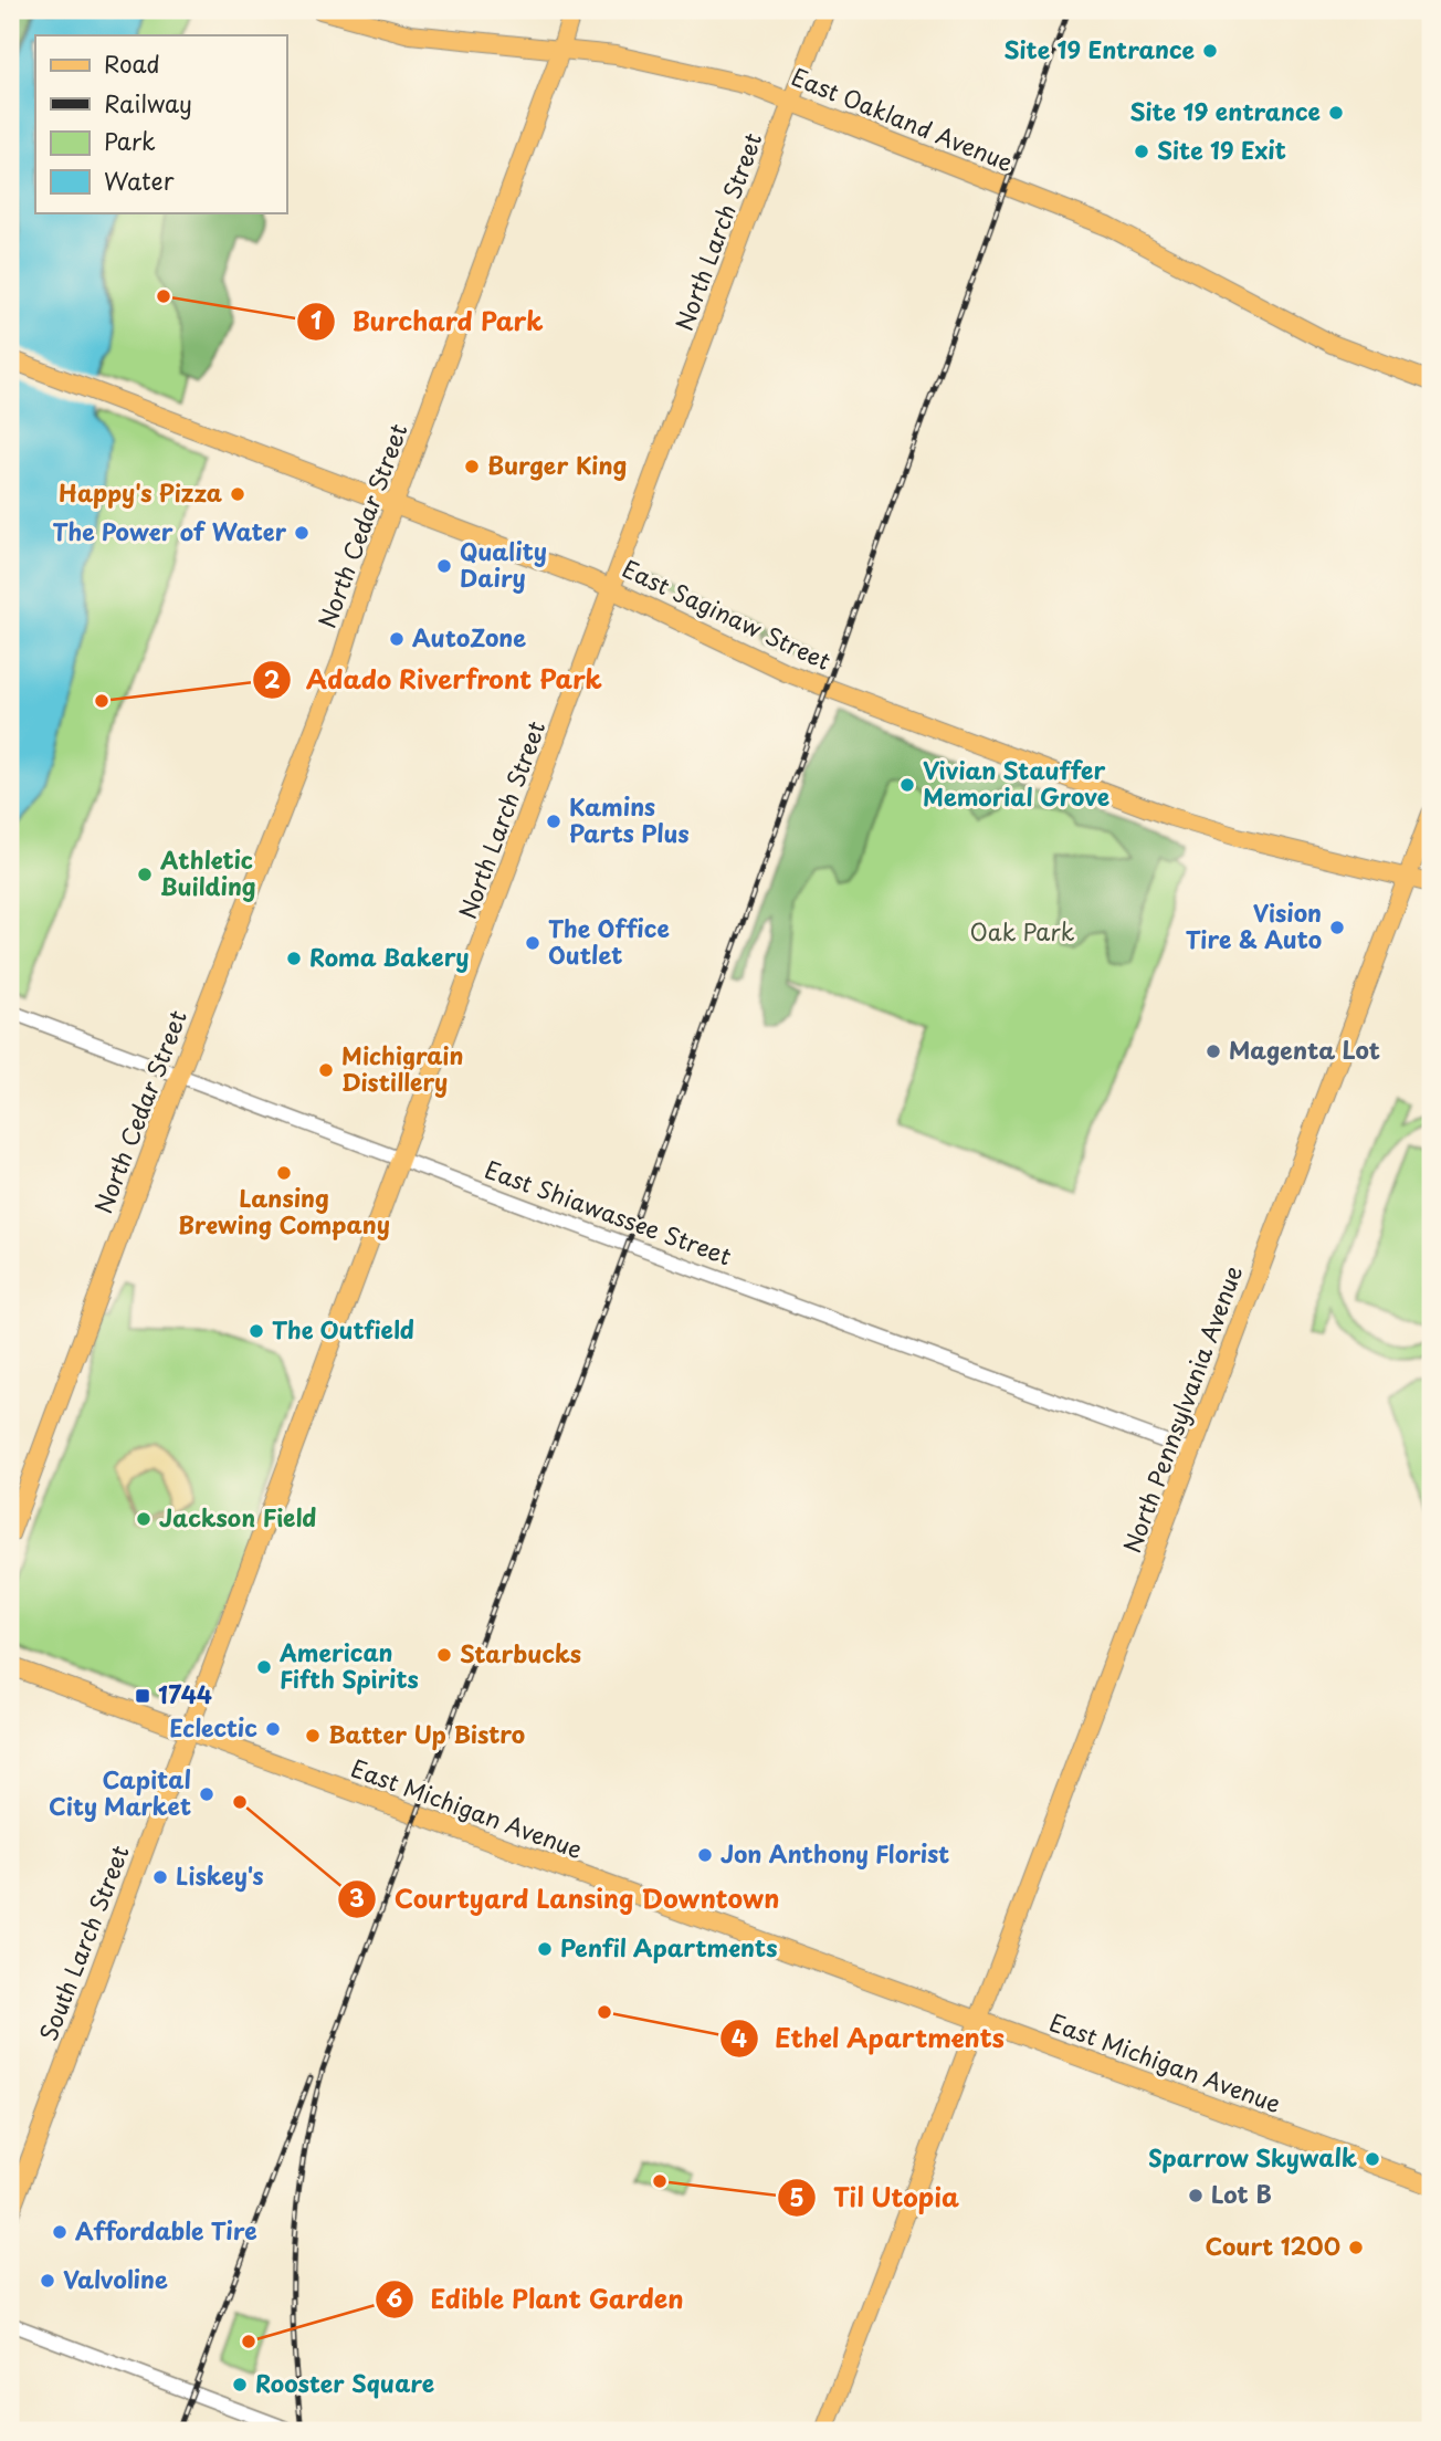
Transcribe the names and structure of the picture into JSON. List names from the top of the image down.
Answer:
{
  "streets": {
    "main road": [
      "East Oakland Avenue",
      "North Larch Street",
      "North Cedar Street",
      "East Saginaw Street",
      "North Pennsylvania Avenue",
      "East Michigan Avenue",
      "South Larch Street"
    ],
    "street": ["East Shiawassee Street"]
  },
  "crossings": [
    ["East Oakland Avenue", "North Larch Street"],
    ["East Oakland Avenue", "North Cedar Street"],
    ["North Larch Street", "East Saginaw Street"],
    ["North Larch Street", "East Shiawassee Street"],
    ["North Larch Street", "East Michigan Avenue"],
    ["North Larch Street", "South Larch Street"],
    ["North Cedar Street", "East Saginaw Street"],
    ["North Cedar Street", "East Shiawassee Street"],
    ["East Saginaw Street", "North Pennsylvania Avenue"],
    ["East Shiawassee Street", "North Pennsylvania Avenue"],
    ["North Pennsylvania Avenue", "East Michigan Avenue"],
    ["East Michigan Avenue", "South Larch Street"]
  ],
  "parks": ["Oak Park"],
  "places": {
    "other": [
      "Site 19 Entrance",
      "Site 19 entrance",
      "Site 19 Exit",
      "Burchard Park",
      "Burger King",
      "Happy's Pizza",
      "The Power of Water",
      "Quality Dairy",
      "AutoZone",
      "Adado Riverfront Park",
      "Vivian Stauffer Memorial Grove",
      "Kamins Parts Plus",
      "Athletic Building",
      "Vision Tire & Auto",
      "The Office Outlet",
      "Roma Bakery",
      "Magenta Lot",
      "Michigrain Distillery",
      "Lansing Brewing Company",
      "The Outfield",
      "Jackson Field",
      "Starbucks",
      "American Fifth Spirits",
      "Eclectic",
      "Batter Up Bistro",
      "Capital City Market",
      "Courtyard Lansing Downtown",
      "Jon Anthony Florist",
      "Liskey's",
      "Penfil Apartments",
      "Ethel Apartments",
      "Sparrow Skywalk",
      "Til Utopia",
      "Lot B",
      "Affordable Tire",
      "Court 1200",
      "Valvoline",
      "Edible Plant Garden",
      "Rooster Square"
    ],
    "transit": ["1744"]
  },
  "legend": [
    "Road",
    "Railway",
    "Park",
    "Water"
  ]
}
